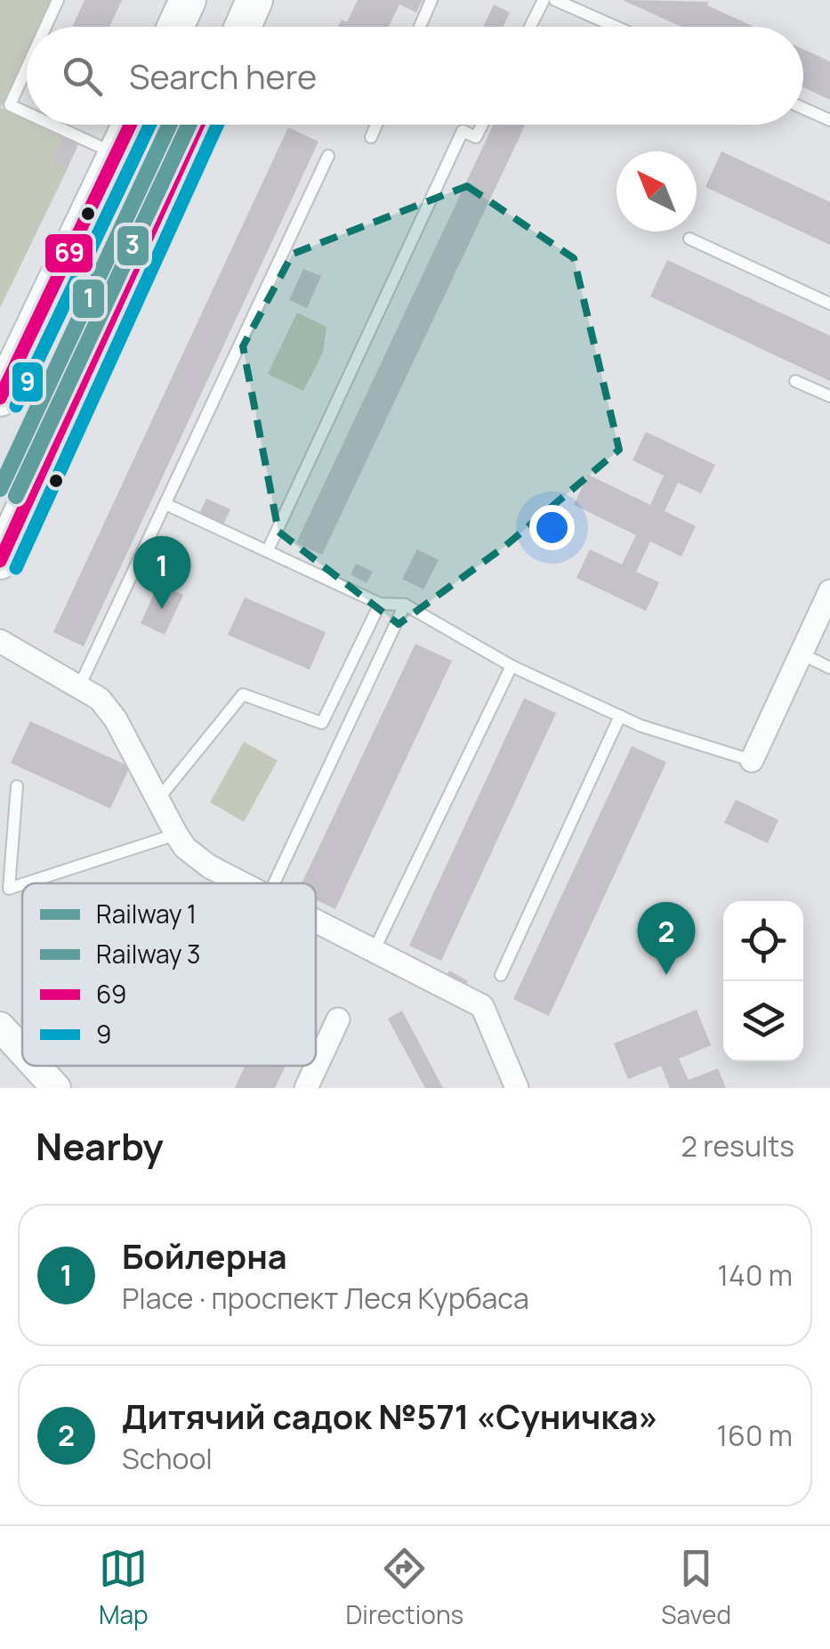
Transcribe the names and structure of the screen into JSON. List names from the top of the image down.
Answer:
{
  "lines": [
    "rail line 1",
    "rail line 3",
    "transit line 69",
    "transit line 9"
  ],
  "legend": [
    "Railway 1",
    "Railway 3",
    "69",
    "9"
  ],
  "north": "top left",
  "page": {
    "search": "Search here",
    "pins": ["1", "2"],
    "heading": ["Nearby", "2 results"],
    "list": [
      {
        "mark": "1",
        "name": "Бойлерна",
        "note": "Place · проспект Леся Курбаса",
        "value": "140 m"
      },
      {
        "mark": "2",
        "name": "Дитячий садок №571 «Суничка»",
        "note": "School",
        "value": "160 m"
      }
    ],
    "nav": ["Map", "Directions", "Saved"]
  }
}
